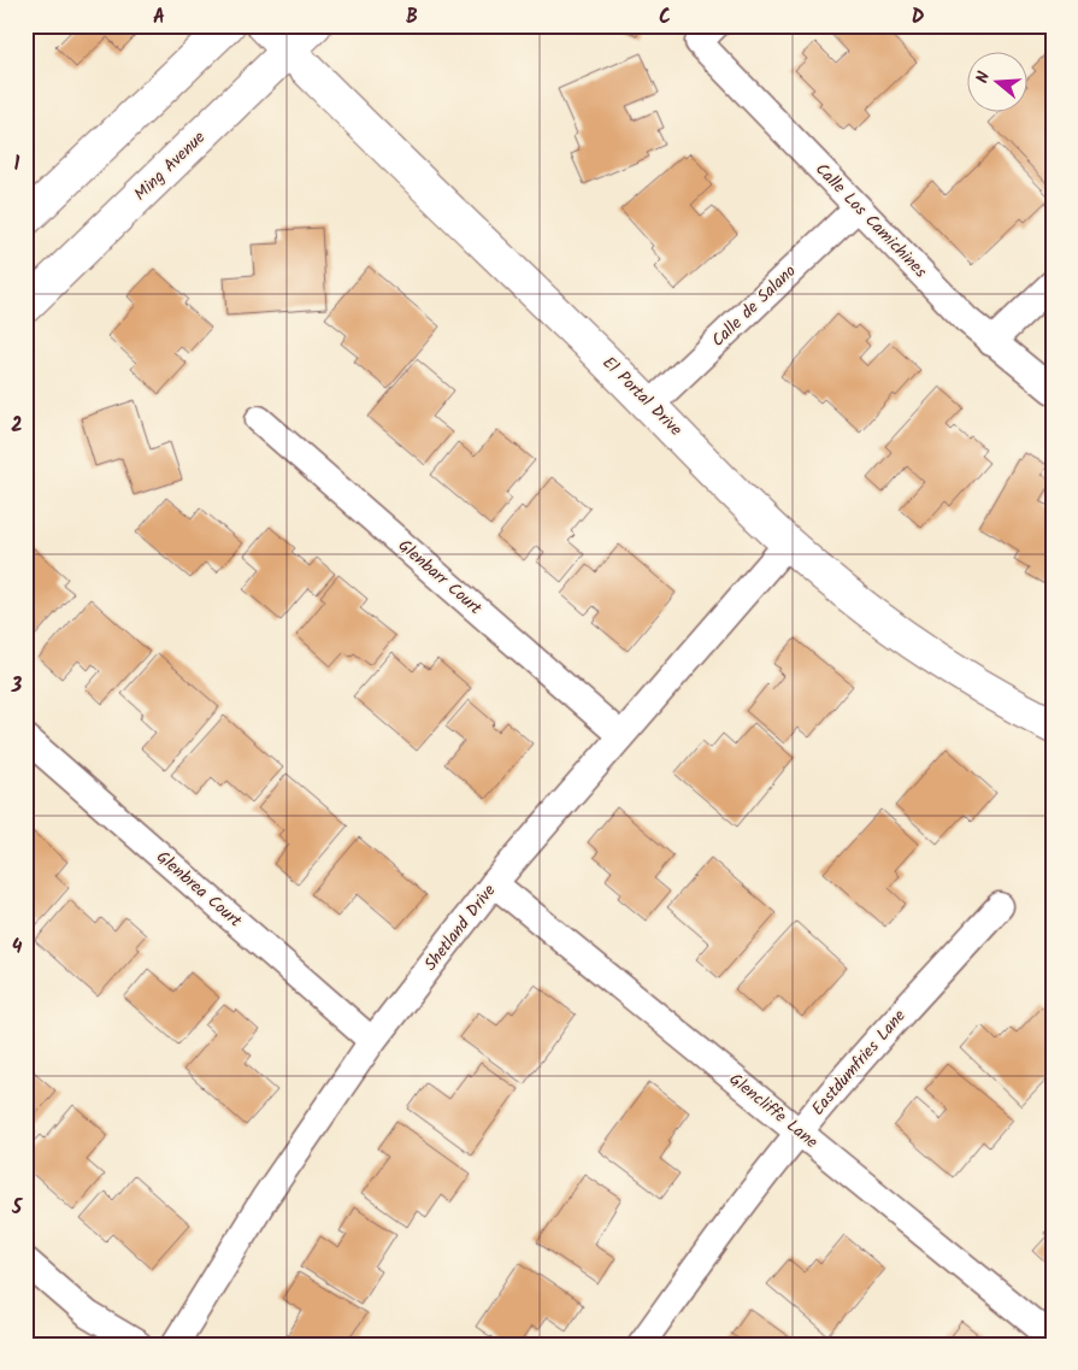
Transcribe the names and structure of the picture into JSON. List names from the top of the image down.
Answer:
{
  "streets": {
    "street": [
      "Ming Avenue",
      "Calle Los Camichines",
      "Calle de Salano",
      "El Portal Drive",
      "Glenbarr Court",
      "Glenbrea Court",
      "Shetland Drive",
      "Eastdumfries Lane",
      "Glencliffe Lane"
    ]
  },
  "crossings": [
    ["Ming Avenue", "El Portal Drive"],
    ["Calle Los Camichines", "Calle de Salano"],
    ["Calle de Salano", "El Portal Drive"],
    ["El Portal Drive", "Shetland Drive"],
    ["Glenbarr Court", "Shetland Drive"],
    ["Glenbrea Court", "Shetland Drive"],
    ["Shetland Drive", "Glencliffe Lane"],
    ["Eastdumfries Lane", "Glencliffe Lane"]
  ],
  "north": "left",
  "grid": {
    "columns": [
      "A",
      "B",
      "C",
      "D"
    ],
    "rows": [
      "1",
      "2",
      "3",
      "4",
      "5"
    ]
  }
}
